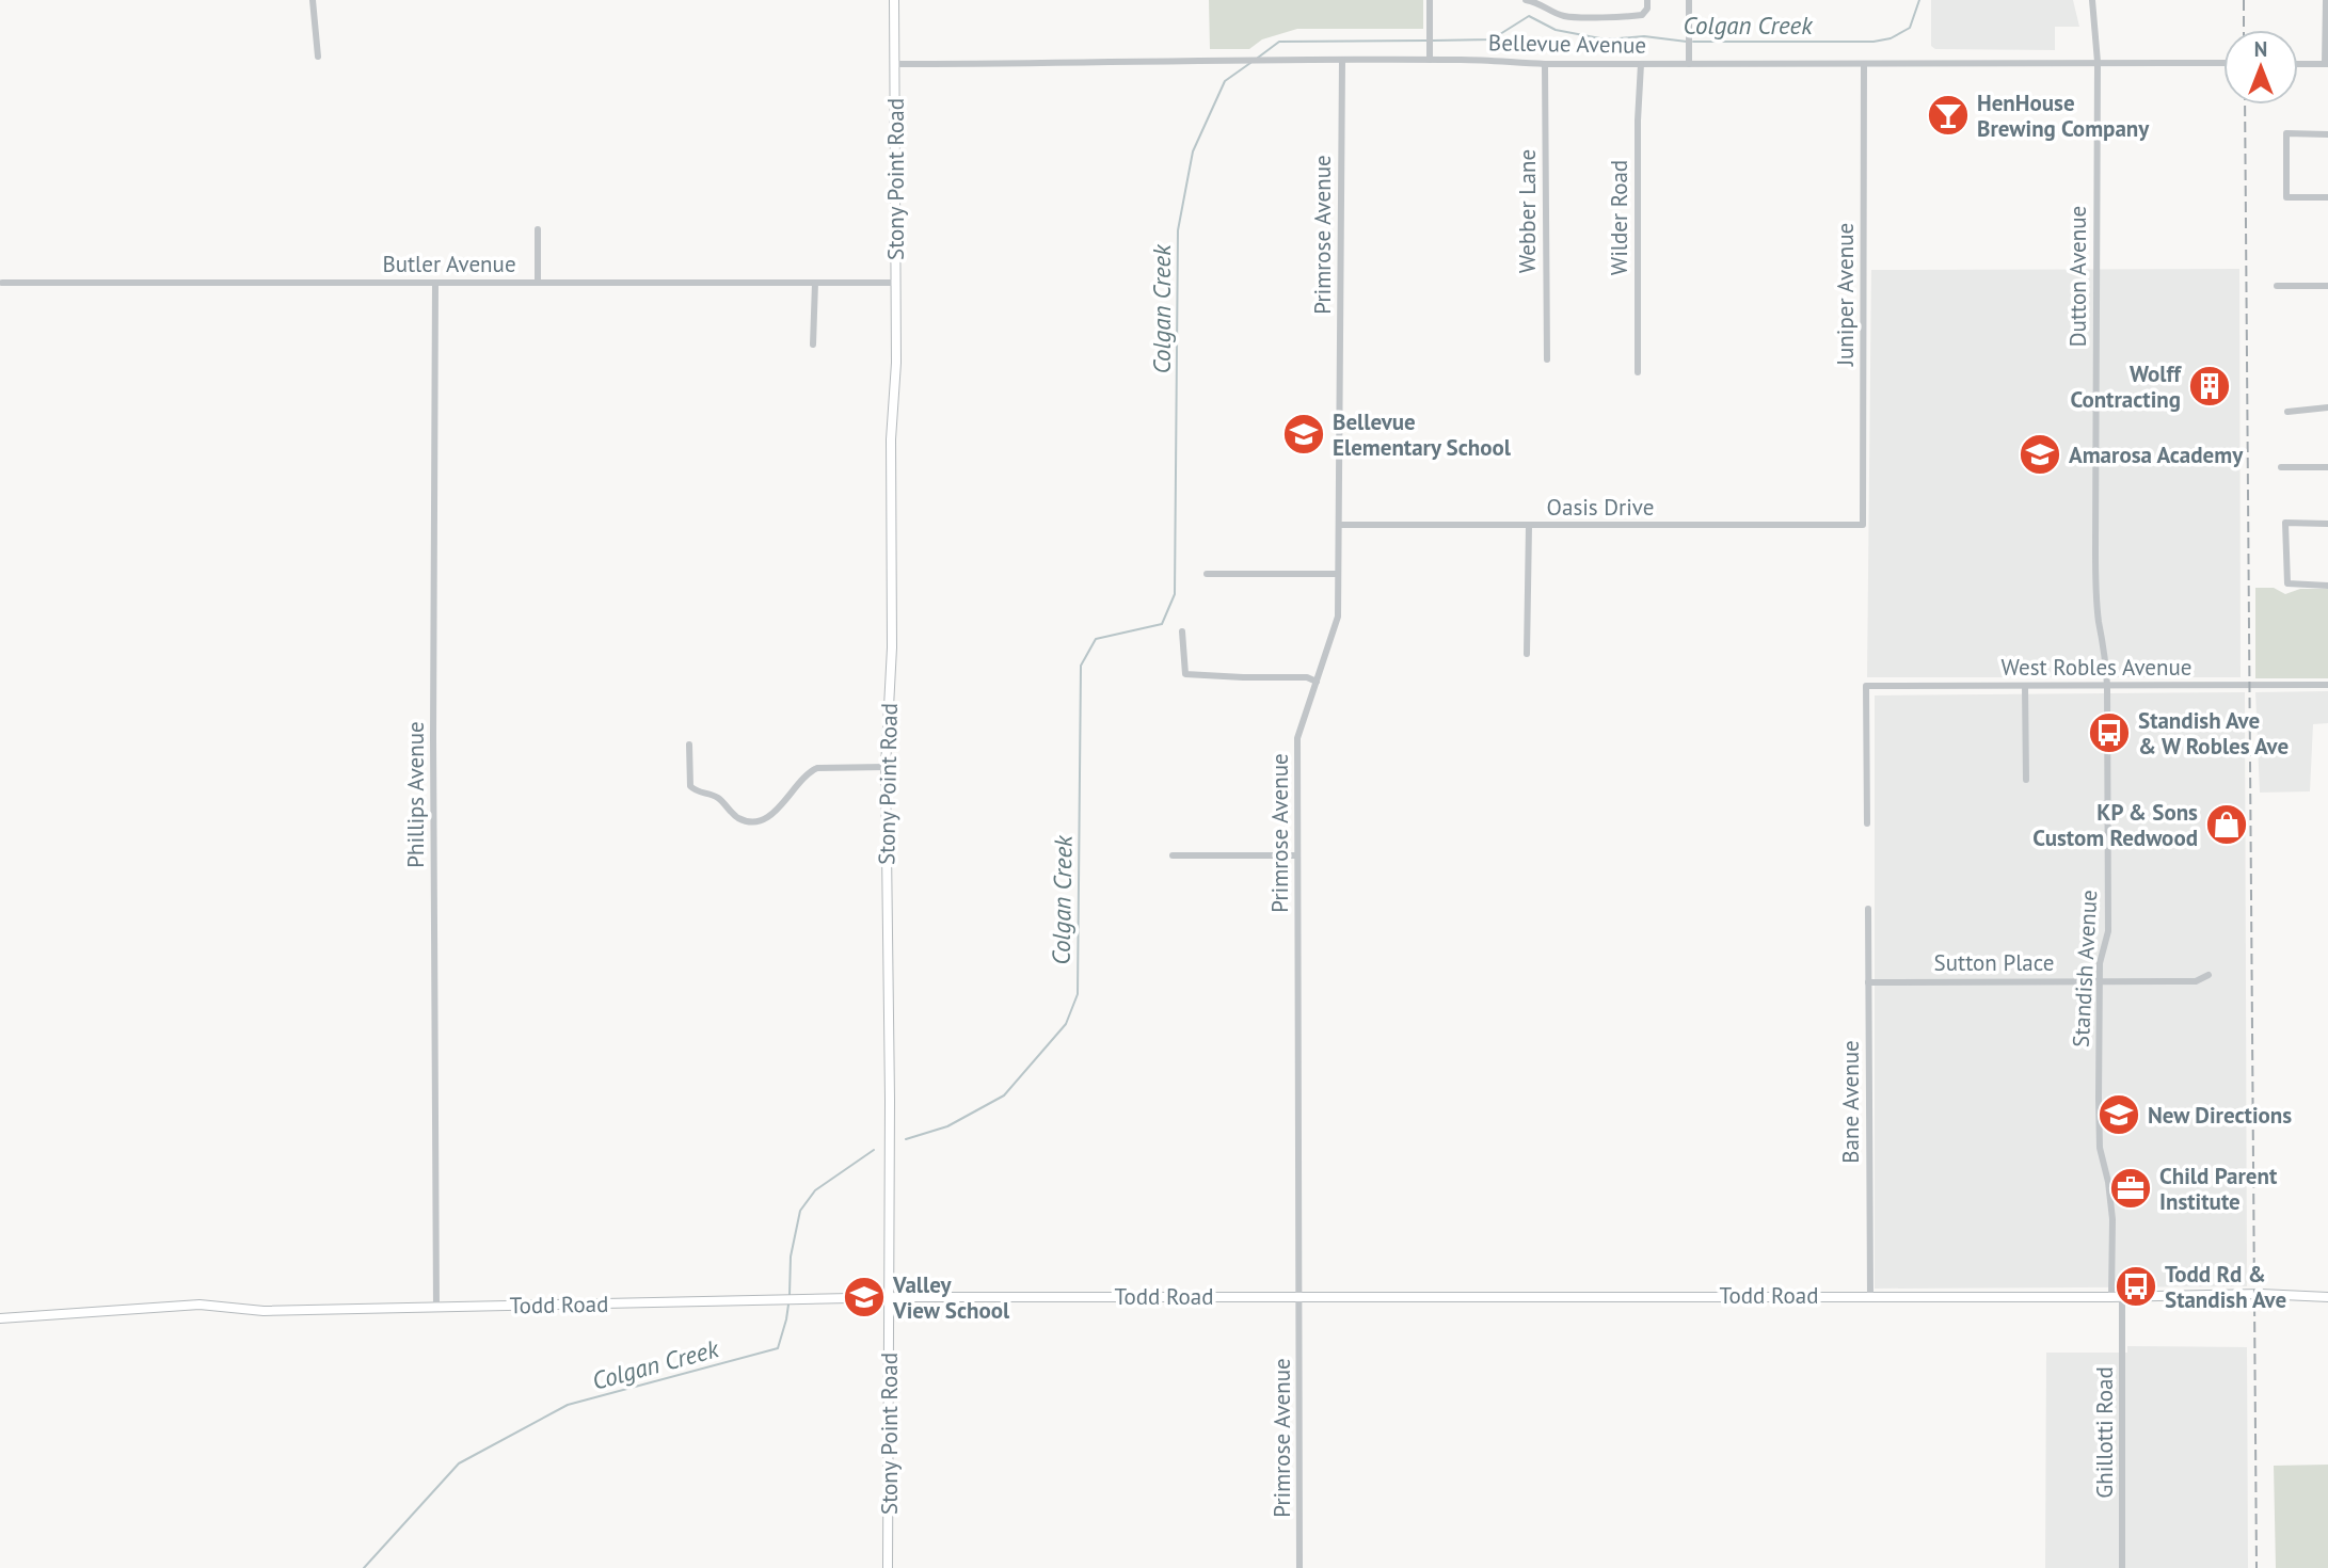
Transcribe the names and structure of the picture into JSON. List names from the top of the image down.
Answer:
{
  "streets": {
    "main road": ["Stony Point Road", "Todd Road"],
    "street": [
      "Bellevue Avenue",
      "Webber Lane",
      "Wilder Road",
      "Primrose Avenue",
      "Butler Avenue",
      "Dutton Avenue",
      "Juniper Avenue",
      "Oasis Drive",
      "West Robles Avenue",
      "Phillips Avenue",
      "Sutton Place",
      "Standish Avenue",
      "Bane Avenue",
      "Ghillotti Road"
    ]
  },
  "crossings": [
    ["Bellevue Avenue", "Stony Point Road"],
    ["Bellevue Avenue", "Webber Lane"],
    ["Bellevue Avenue", "Wilder Road"],
    ["Bellevue Avenue", "Primrose Avenue"],
    ["Bellevue Avenue", "Dutton Avenue"],
    ["Bellevue Avenue", "Juniper Avenue"],
    ["Stony Point Road", "Butler Avenue"],
    ["Stony Point Road", "Todd Road"],
    ["Primrose Avenue", "Oasis Drive"],
    ["Primrose Avenue", "Todd Road"],
    ["Butler Avenue", "Phillips Avenue"],
    ["Dutton Avenue", "West Robles Avenue"],
    ["Dutton Avenue", "Standish Avenue"],
    ["Juniper Avenue", "Oasis Drive"],
    ["West Robles Avenue", "Standish Avenue"],
    ["Phillips Avenue", "Todd Road"],
    ["Sutton Place", "Standish Avenue"],
    ["Sutton Place", "Bane Avenue"],
    ["Standish Avenue", "Todd Road"],
    ["Bane Avenue", "Todd Road"],
    ["Todd Road", "Ghillotti Road"]
  ],
  "water": ["Colgan Creek"],
  "places": {
    "bar": ["HenHouse Brewing Company"],
    "building": ["Wolff Contracting"],
    "school or university": [
      "Bellevue Elementary School",
      "Amarosa Academy",
      "New Directions",
      "Valley View School"
    ],
    "bus stop": ["Standish Ave & W Robles Ave", "Todd Rd & Standish Ave"],
    "shop": ["KP & Sons Custom Redwood"],
    "office": ["Child Parent Institute"]
  },
  "north": "top"
}
